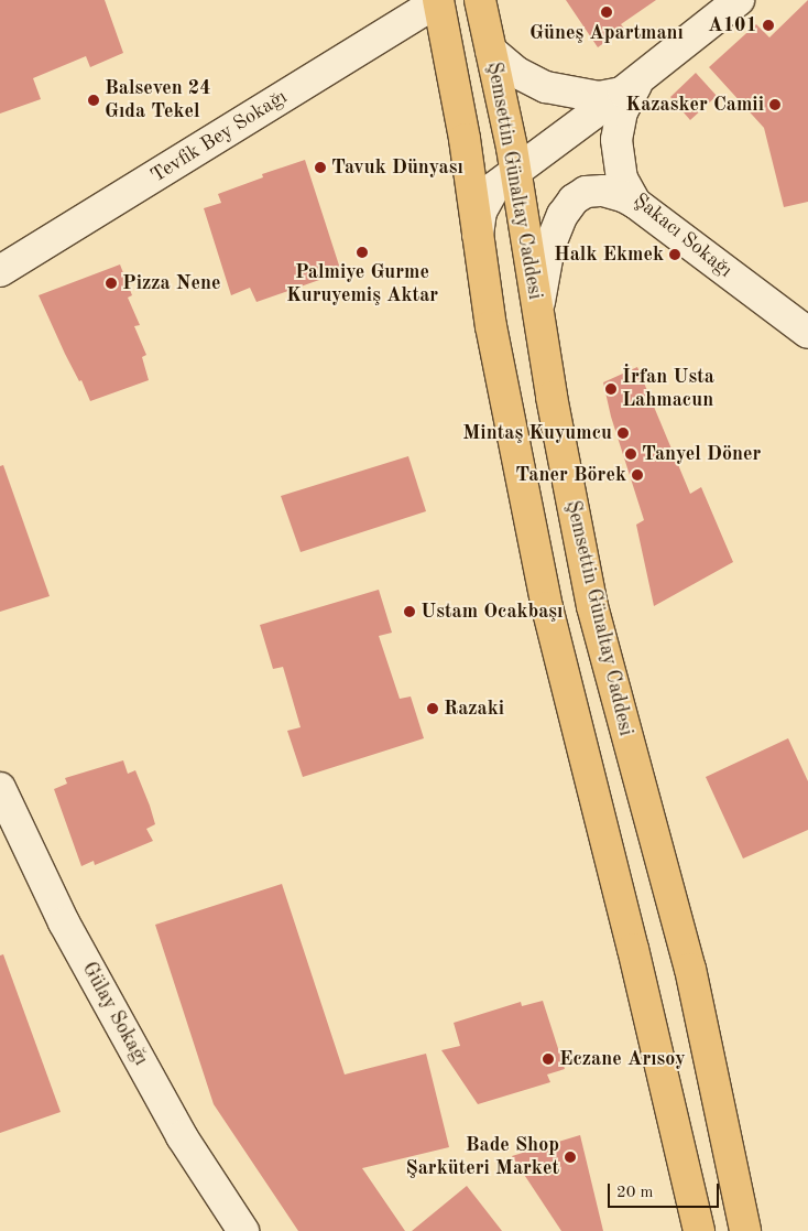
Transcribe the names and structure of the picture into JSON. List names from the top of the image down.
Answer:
{
  "streets": {
    "main road": ["Şemsettin Günaltay Caddesi"],
    "street": ["Tevfik Bey Sokağı", "Şakacı Sokağı", "Gülay Sokağı"]
  },
  "places": [
    "Güneş Apartmanı",
    "A101",
    "Balseven 24 Gıda Tekel",
    "Kazasker Camii",
    "Tavuk Dünyası",
    "Palmiye Gurme Kuruyemiş Aktar",
    "Halk Ekmek",
    "Pizza Nene",
    "İrfan Usta Lahmacun",
    "Mintaş Kuyumcu",
    "Tanyel Döner",
    "Taner Börek",
    "Ustam Ocakbaşı",
    "Razaki",
    "Eczane Arısoy",
    "Bade Shop Şarküteri Market"
  ],
  "scale_bar": "20 m"
}
